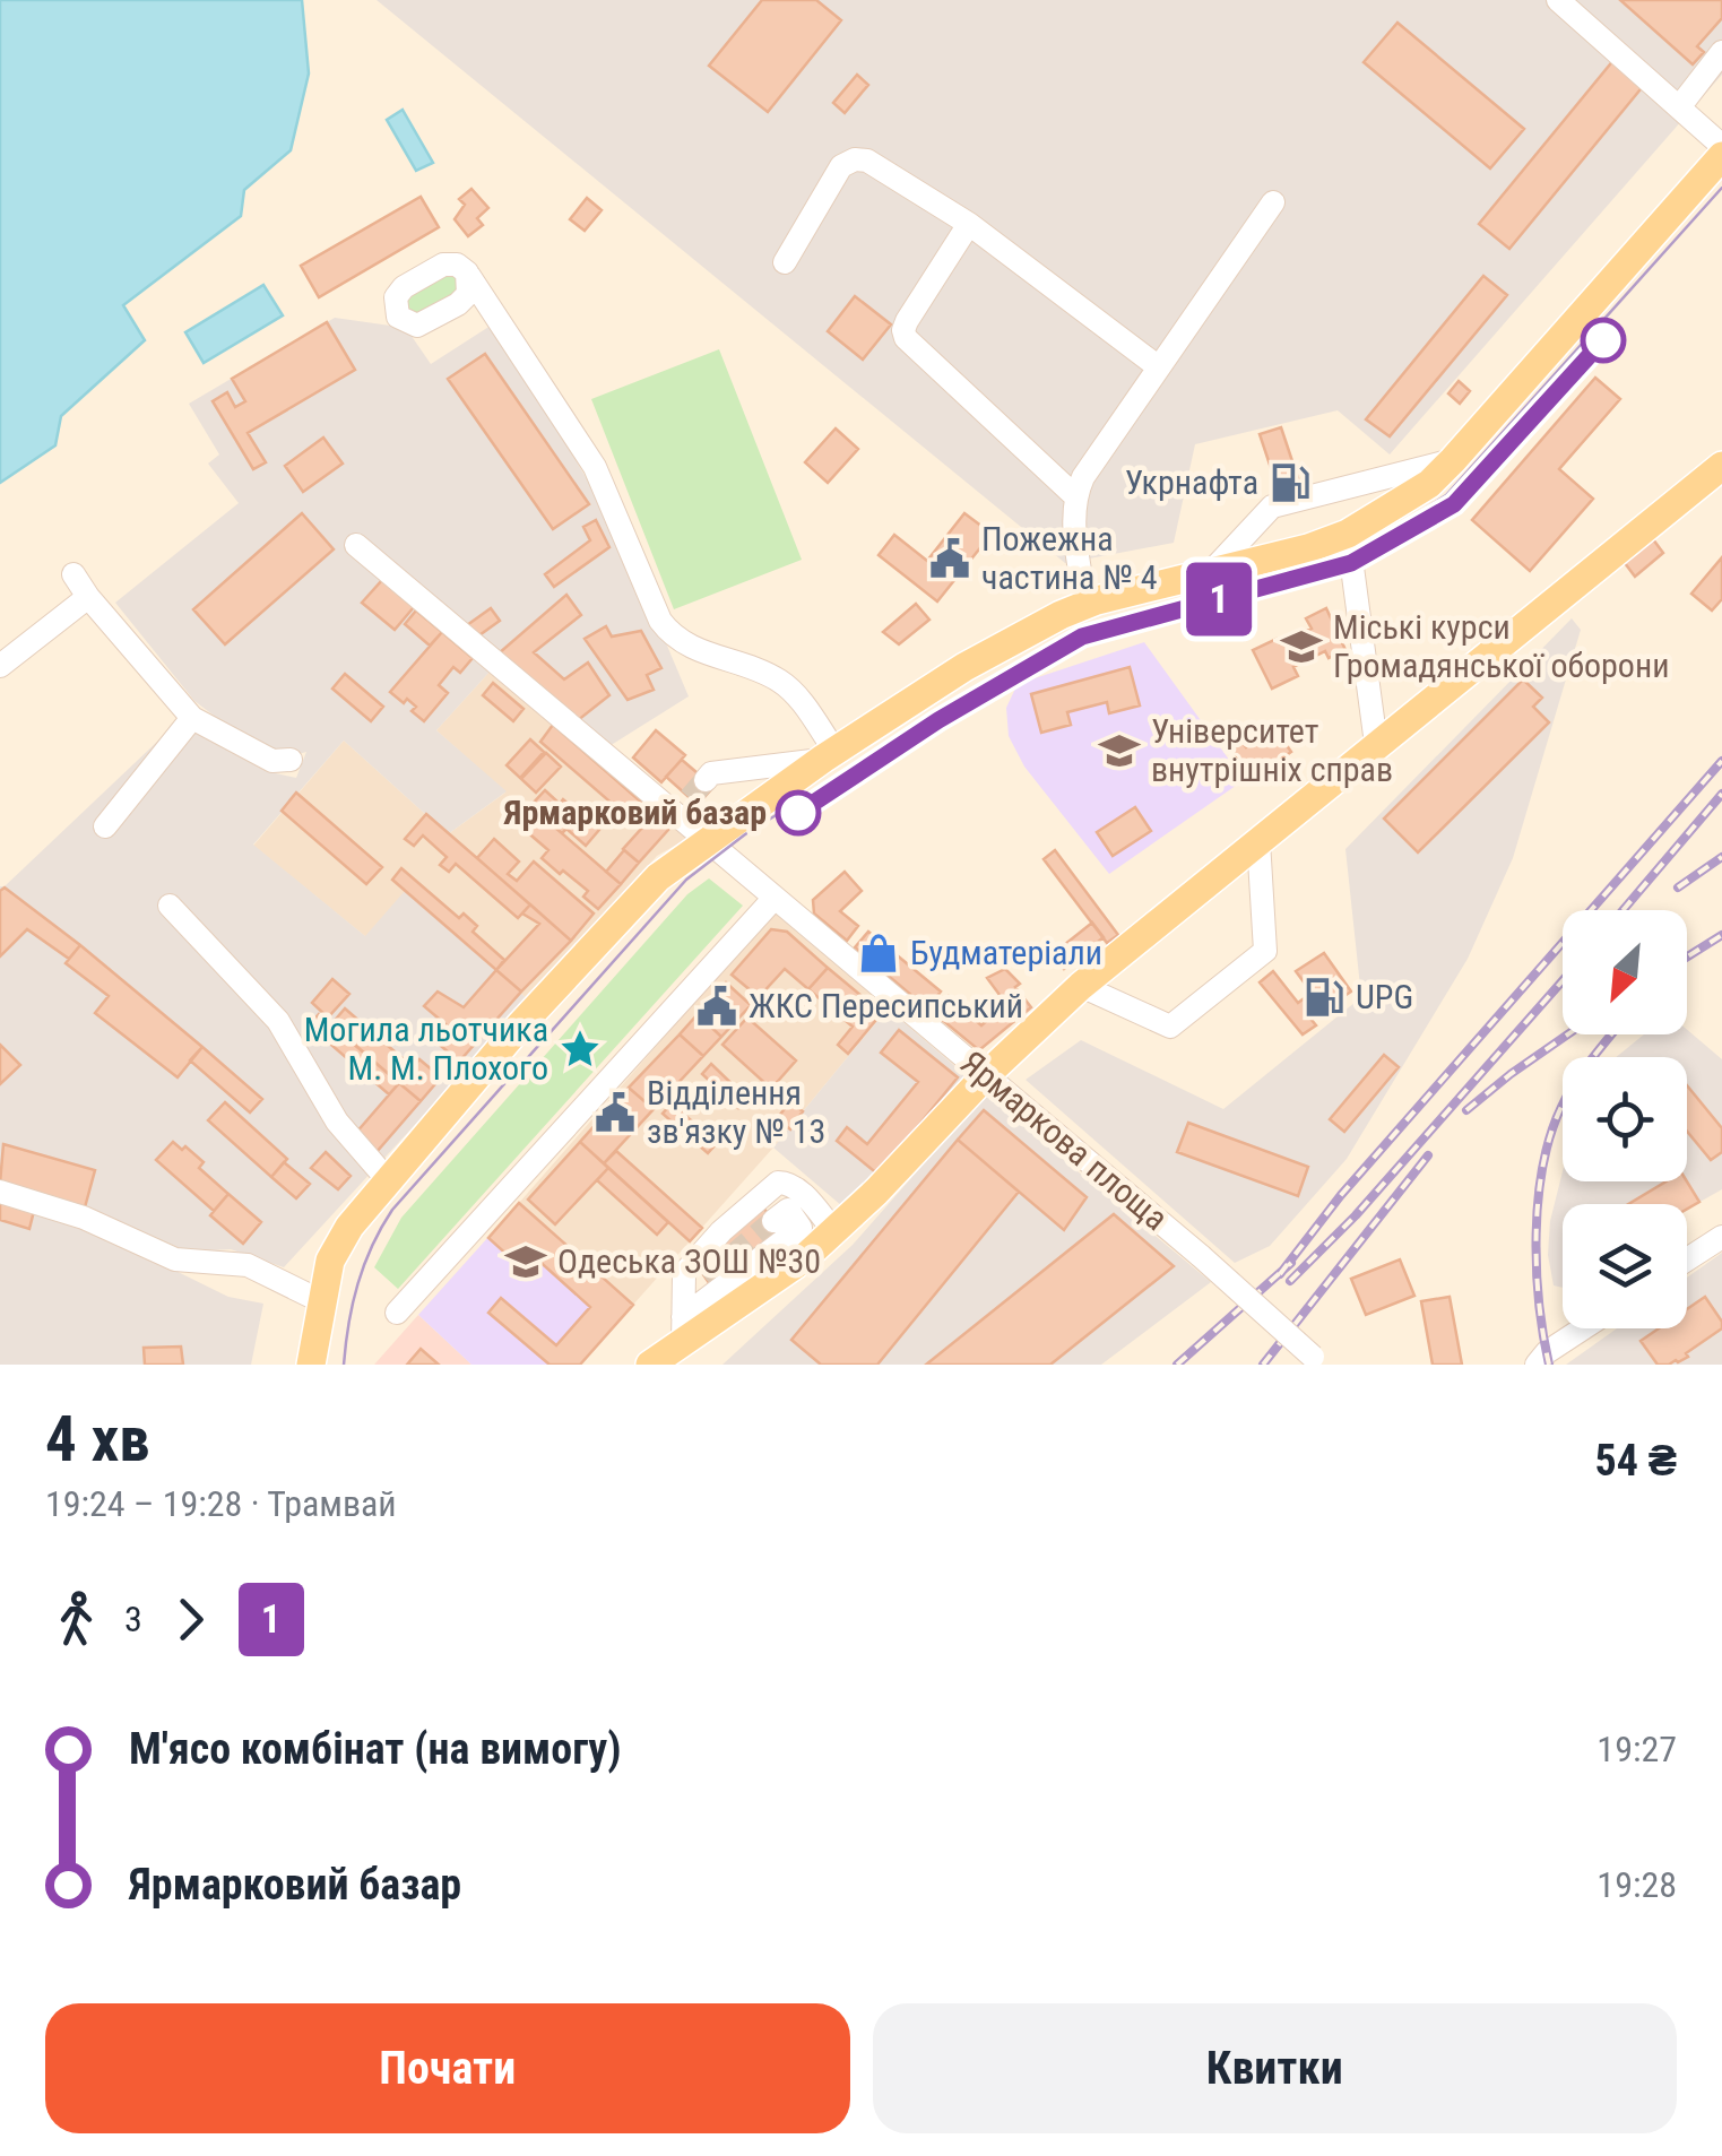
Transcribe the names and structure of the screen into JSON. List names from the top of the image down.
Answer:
{
  "streets": {
    "street": ["Ярмаркова площа"]
  },
  "places": {
    "fuel station": ["Укрнафта", "UPG"],
    "public building": ["Пожежна частина № 4", "ЖКС Пересипський", "Відділення зв'язку № 13"],
    "school or university": ["Міські курси Громадянської оборони", "Університет внутрішніх справ", "Одеська ЗОШ №30"],
    "other": ["Ярмарковий базар"],
    "shop": ["Будматеріали"],
    "place": ["Могила льотчика М. М. Плохого"]
  },
  "lines": ["tram line 1"],
  "north": "bottom left",
  "page": {
    "on_map": "1",
    "heading": ["4 хв", "19:24 – 19:28 · Трамвай", "54 ₴"],
    "legs": ["3", "1"],
    "list": [
      {
        "name": "М'ясо комбінат (на вимогу)",
        "value": "19:27"
      },
      {
        "name": "Ярмарковий базар",
        "value": "19:28"
      }
    ],
    "buttons": ["Почати", "Квитки"]
  }
}
